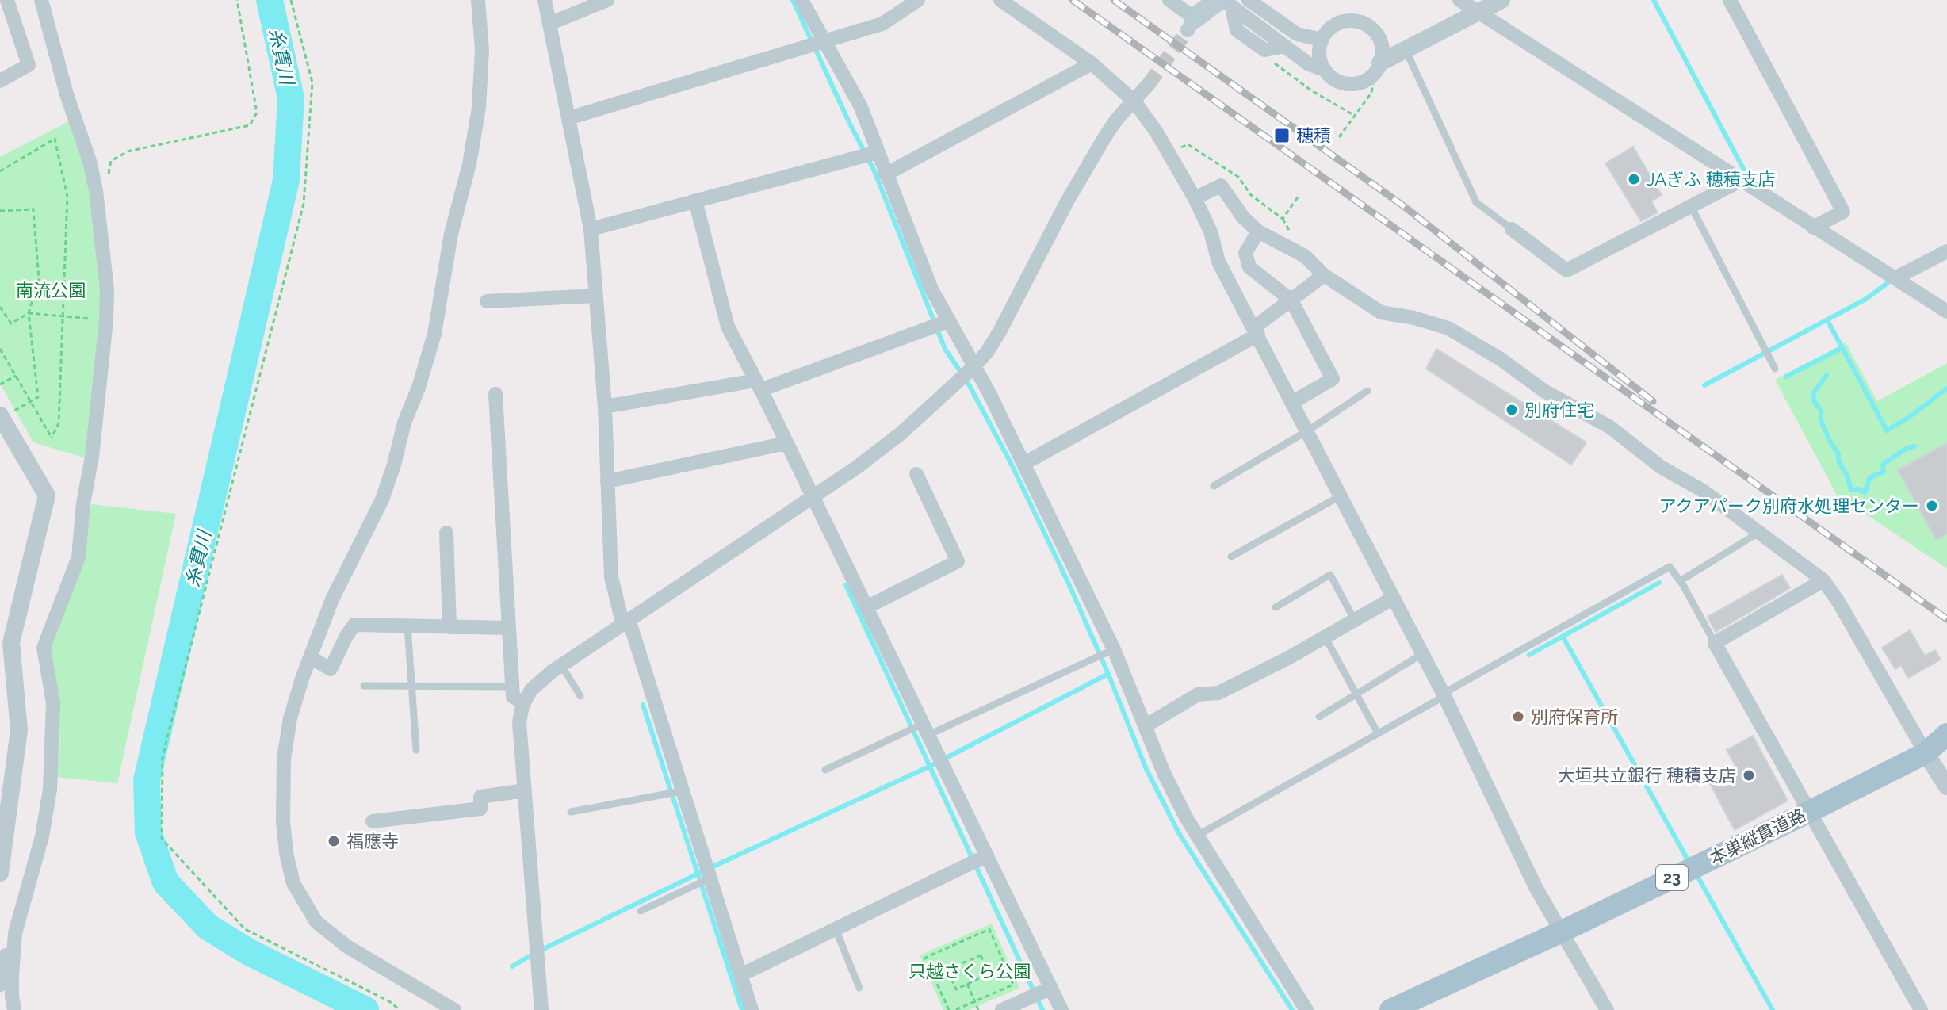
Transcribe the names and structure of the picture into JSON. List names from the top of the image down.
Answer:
{
  "streets": {
    "main road": ["本巣縦貫道路", "23"]
  },
  "water": ["糸貫川"],
  "parks": ["南流公園", "只越さくら公園"],
  "places": {
    "transit": ["穂積"],
    "other": [
      "JAぎふ 穂積支店",
      "別府住宅",
      "アクアパーク別府水処理センター",
      "別府保育所",
      "大垣共立銀行 穂積支店",
      "福應寺"
    ]
  }
}
